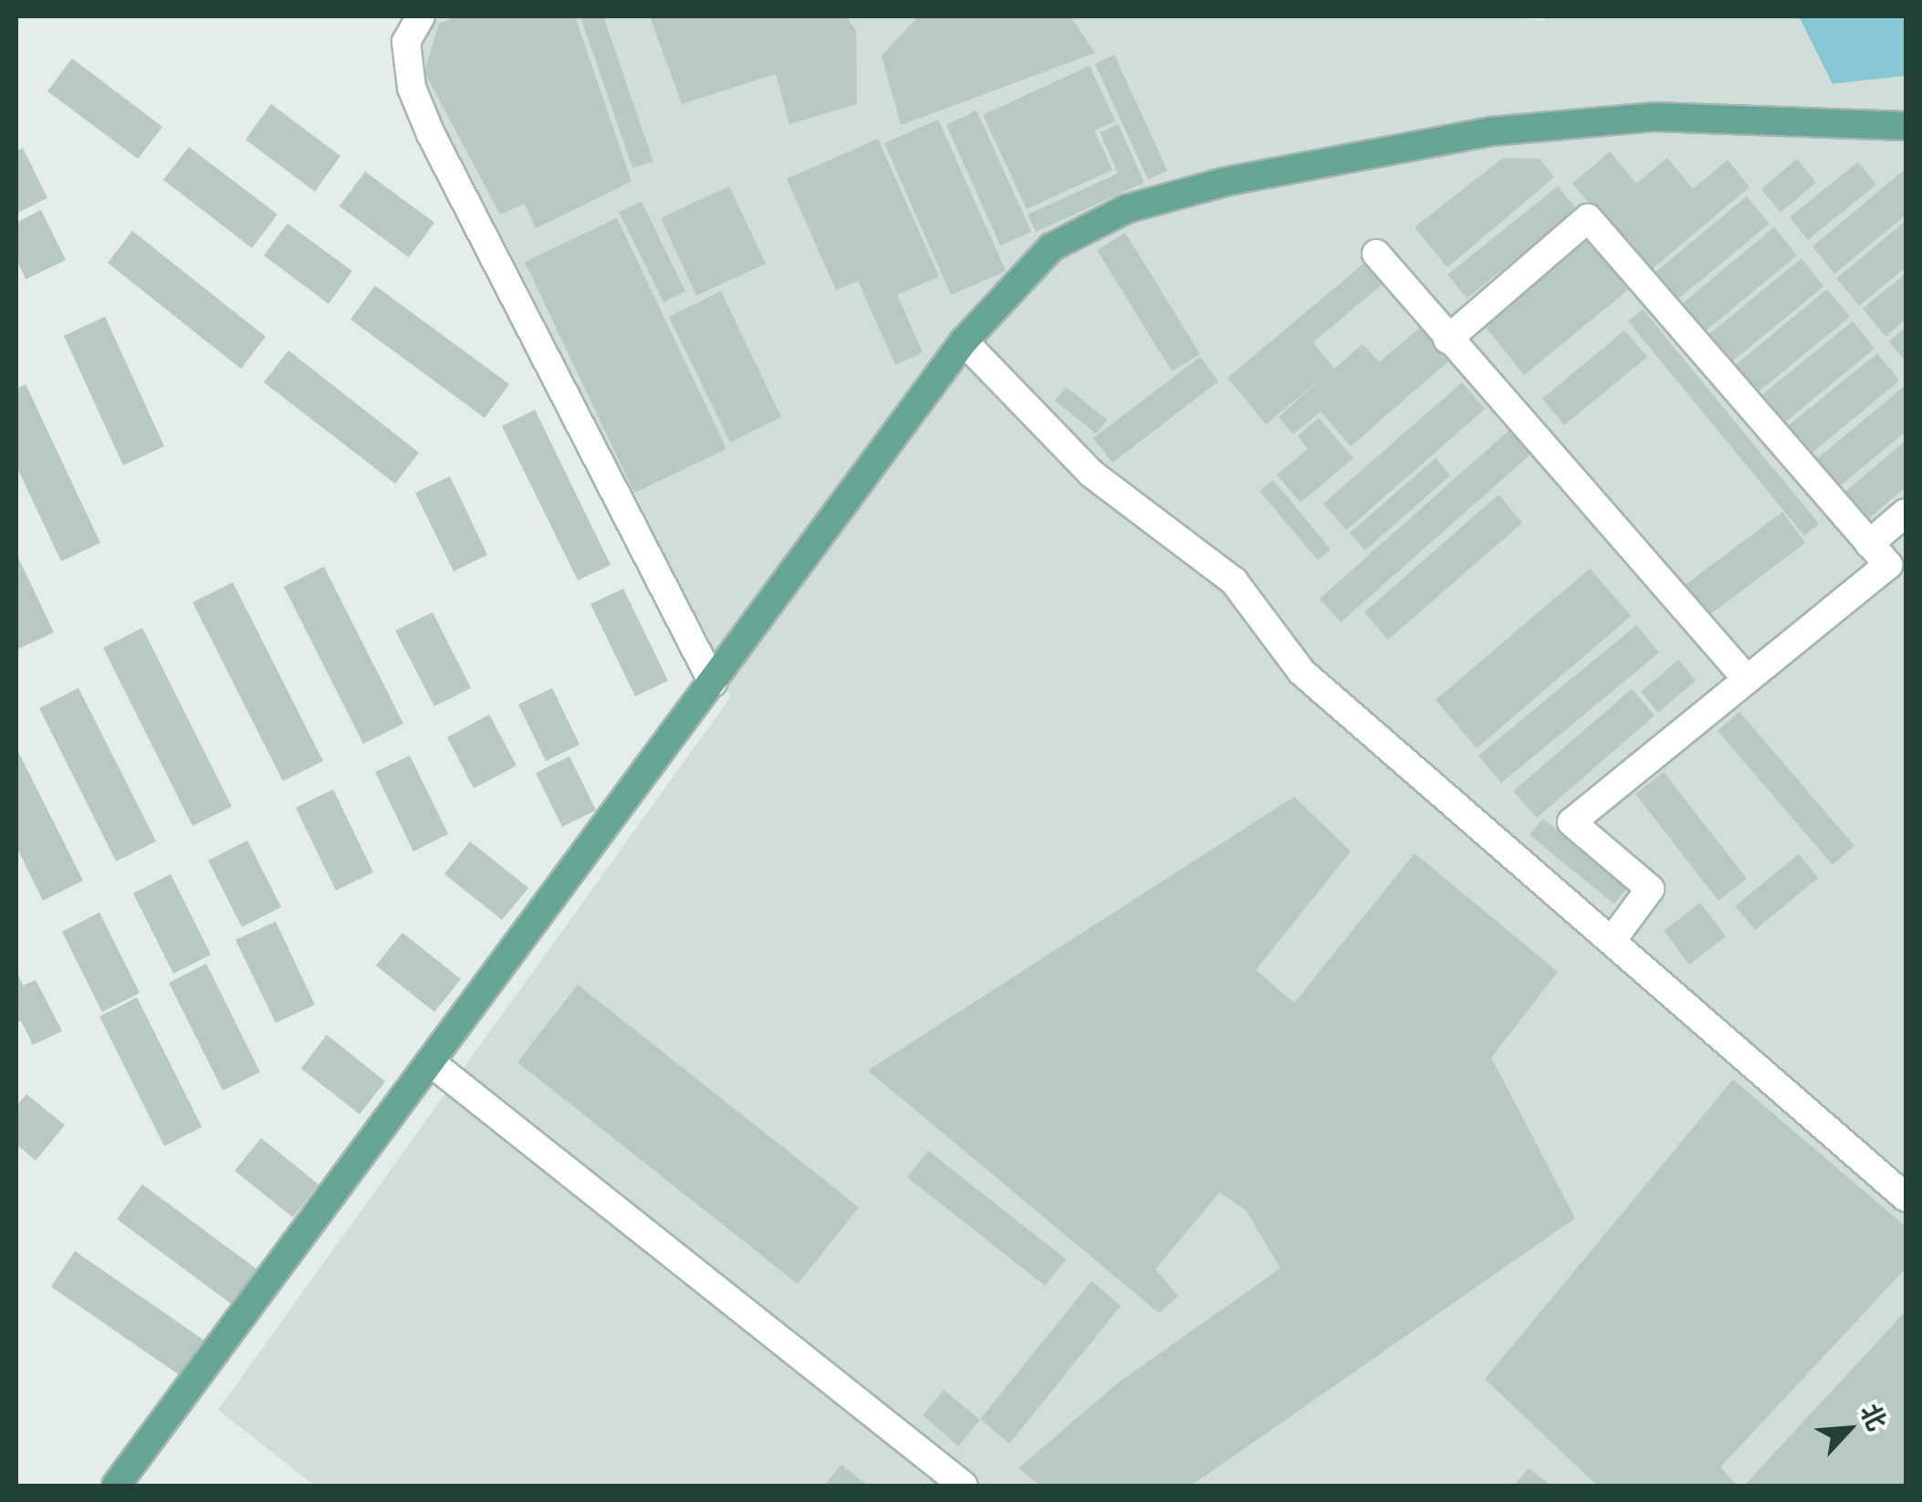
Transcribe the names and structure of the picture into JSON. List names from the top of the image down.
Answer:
{
  "north": "top right"
}
